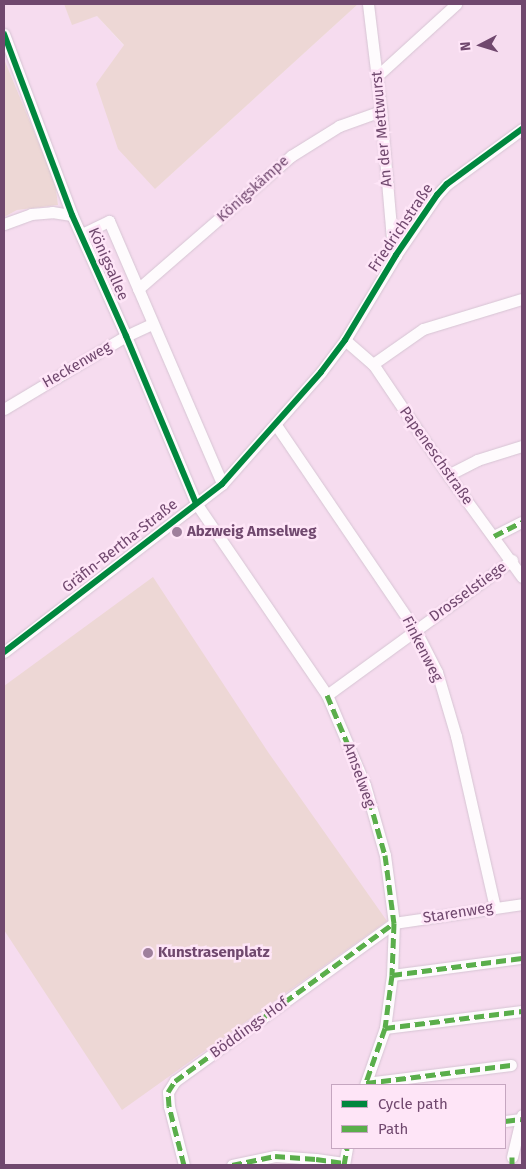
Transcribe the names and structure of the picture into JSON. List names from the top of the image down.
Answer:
{
  "streets": {
    "street": [
      "An der Mettwurst",
      "Königskämpe",
      "Friedrichstraße",
      "Königsallee",
      "Heckenweg",
      "Papeneschstraße",
      "Gräfin-Bertha-Straße",
      "Drosselstiege",
      "Finkenweg",
      "Amselweg",
      "Starenweg",
      "Böddings Hof"
    ]
  },
  "crossings": [
    ["An der Mettwurst", "Königskämpe"],
    ["An der Mettwurst", "Friedrichstraße"],
    ["Königskämpe", "Königsallee"],
    ["Friedrichstraße", "Papeneschstraße"],
    ["Friedrichstraße", "Gräfin-Bertha-Straße"],
    ["Königsallee", "Heckenweg"],
    ["Königsallee", "Gräfin-Bertha-Straße"],
    ["Königsallee", "Amselweg"],
    ["Papeneschstraße", "Gräfin-Bertha-Straße"],
    ["Papeneschstraße", "Drosselstiege"],
    ["Gräfin-Bertha-Straße", "Finkenweg"],
    ["Gräfin-Bertha-Straße", "Amselweg"],
    ["Drosselstiege", "Finkenweg"],
    ["Drosselstiege", "Amselweg"],
    ["Finkenweg", "Starenweg"],
    ["Amselweg", "Starenweg"],
    ["Amselweg", "Böddings Hof"],
    ["Starenweg", "Böddings Hof"]
  ],
  "places": ["Abzweig Amselweg", "Kunstrasenplatz"],
  "legend": ["Cycle path", "Path"],
  "north": "left"
}
